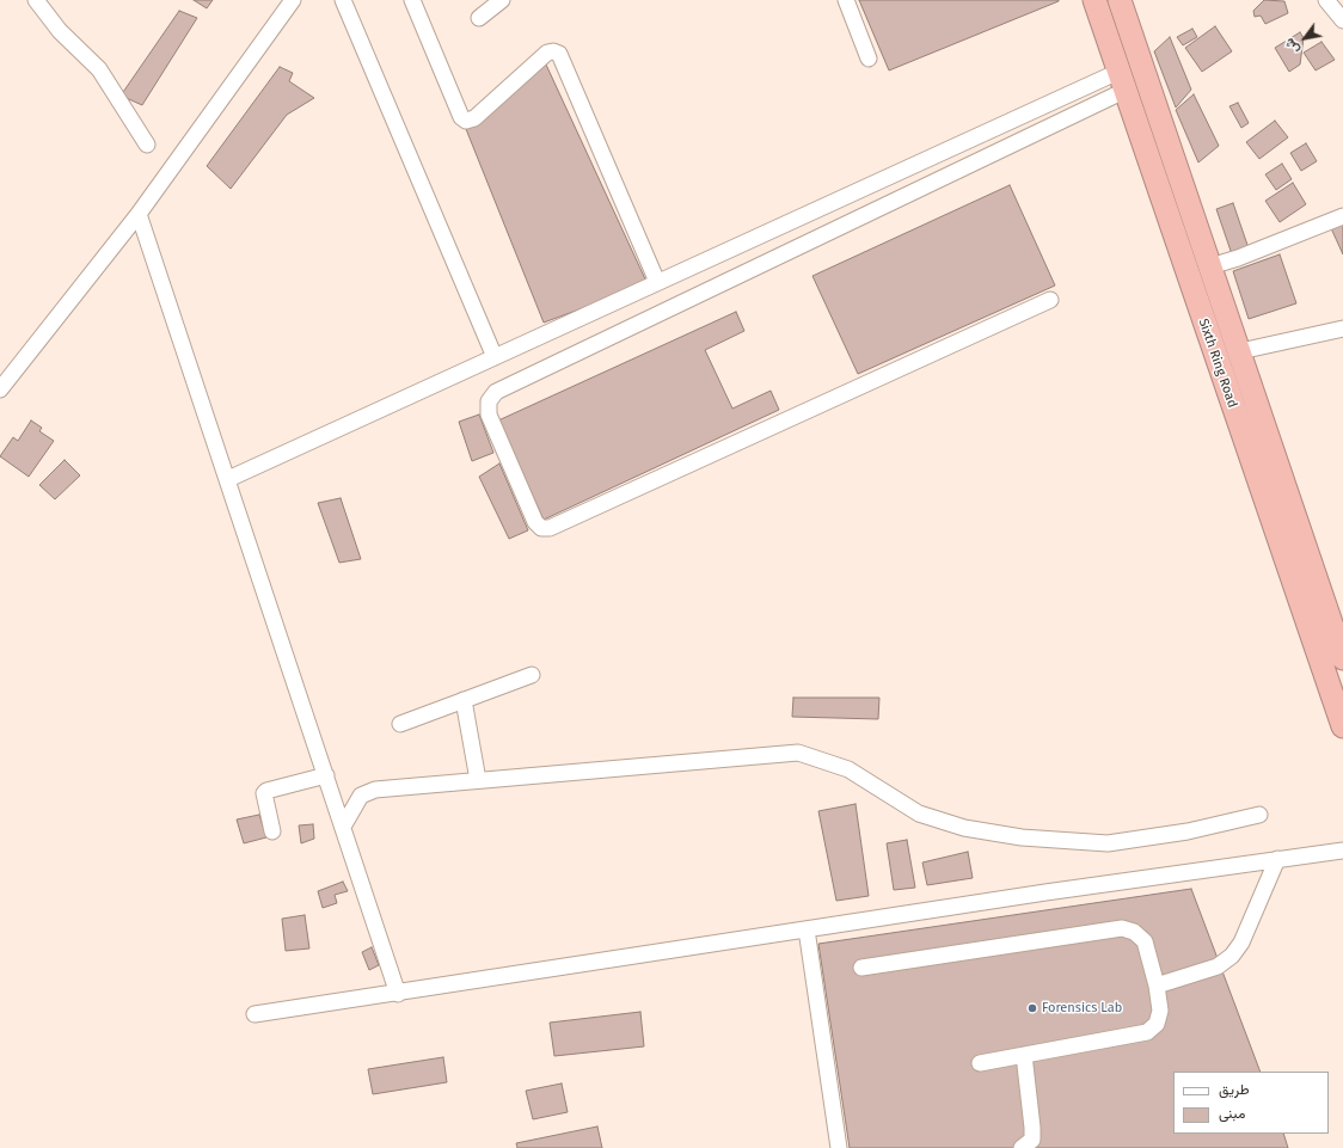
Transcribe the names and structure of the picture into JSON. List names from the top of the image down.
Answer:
{
  "streets": {
    "highway": ["Sixth Ring Road"]
  },
  "places": ["Forensics Lab"],
  "legend": ["طريق", "مبنى"],
  "north": "bottom left"
}
